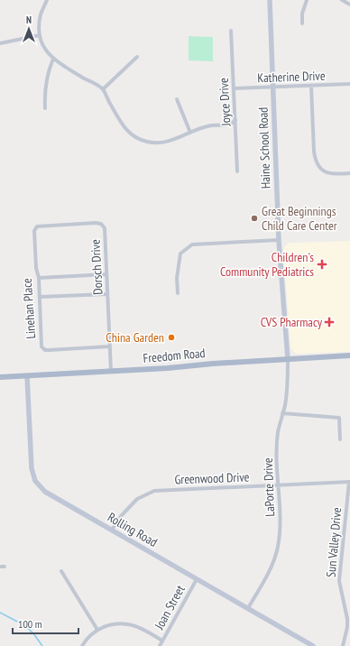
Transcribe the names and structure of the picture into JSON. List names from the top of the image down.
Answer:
{
  "streets": {
    "main road": ["Freedom Road"],
    "street": [
      "Katherine Drive",
      "Joyce Drive",
      "Haine School Road",
      "Dorsch Drive",
      "Linehan Place",
      "Greenwood Drive",
      "LaPorte Drive",
      "Rolling Road",
      "Sun Valley Drive",
      "Joan Street"
    ]
  },
  "crossings": [
    ["Katherine Drive", "Joyce Drive"],
    ["Katherine Drive", "Haine School Road"],
    ["Haine School Road", "Freedom Road"],
    ["Haine School Road", "LaPorte Drive"],
    ["Dorsch Drive", "Linehan Place"],
    ["Dorsch Drive", "Freedom Road"],
    ["Freedom Road", "LaPorte Drive"],
    ["Freedom Road", "Rolling Road"],
    ["Greenwood Drive", "LaPorte Drive"],
    ["Greenwood Drive", "Rolling Road"],
    ["Greenwood Drive", "Sun Valley Drive"],
    ["LaPorte Drive", "Rolling Road"],
    ["Rolling Road", "Joan Street"]
  ],
  "places": {
    "other": ["Great Beginnings Child Care Center", "China Garden"],
    "health": ["Children's Community Pediatrics", "CVS Pharmacy"]
  },
  "scale_bar": "100 m",
  "north": "top"
}
